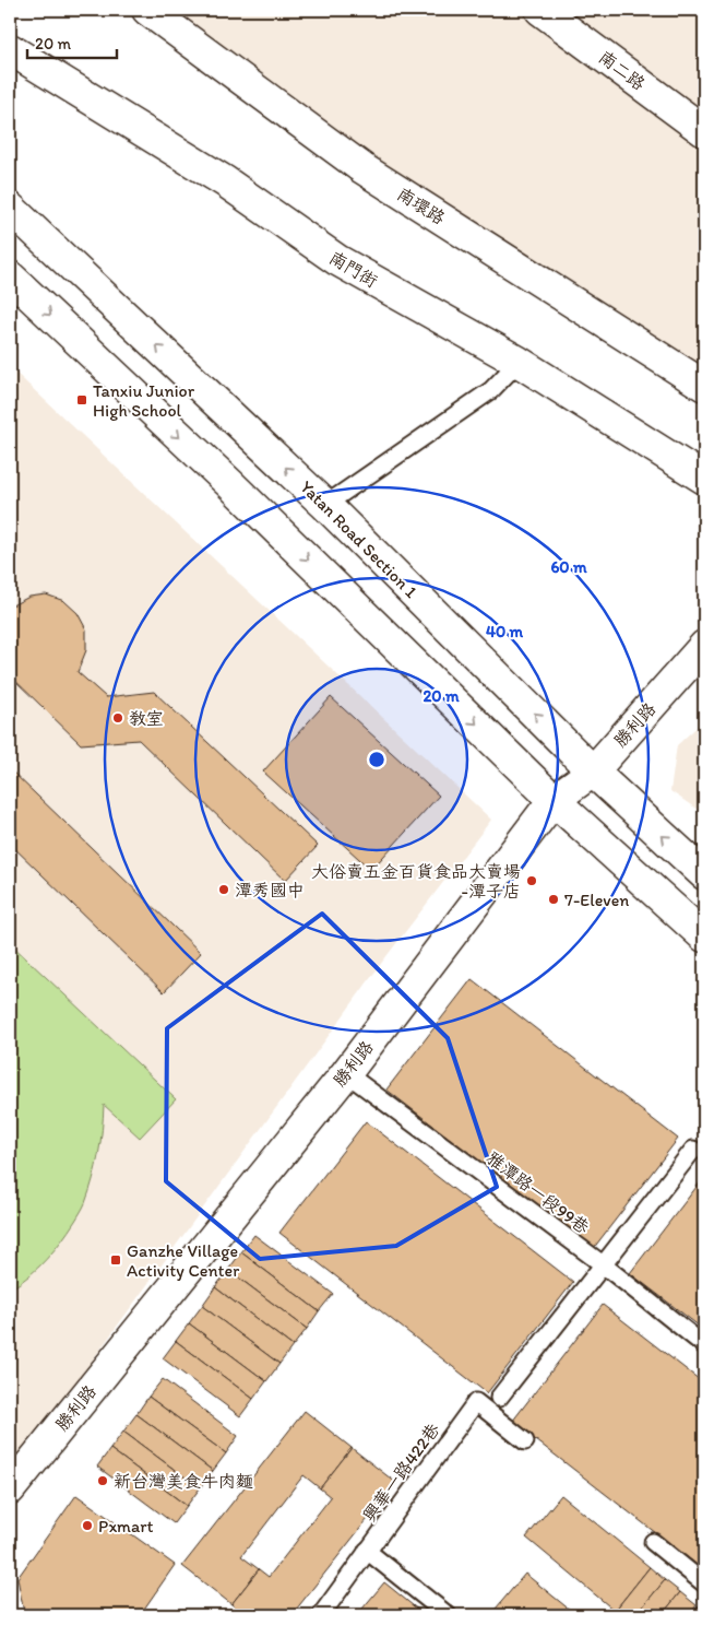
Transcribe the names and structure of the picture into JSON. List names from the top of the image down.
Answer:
{
  "streets": {
    "street": [
      "南二路",
      "南環路",
      "南門街",
      "Yatan Road Section 1",
      "勝利路"
    ],
    "lane": ["雅潭路一段99巷", "興華一路422巷"]
  },
  "crossings": [
    ["Yatan Road Section 1", "勝利路"],
    ["勝利路", "雅潭路一段99巷"]
  ],
  "places": {
    "transit": ["Tanxiu Junior High School", "Ganzhe Village Activity Center"],
    "other": [
      "教室",
      "大俗賣五金百貨食品大賣場 -潭子店",
      "潭秀國中",
      "7-Eleven",
      "新台灣美食牛肉麵",
      "Pxmart"
    ]
  },
  "scale_bar": "20 m",
  "rings": ["60 m", "40 m", "20 m"]
}
